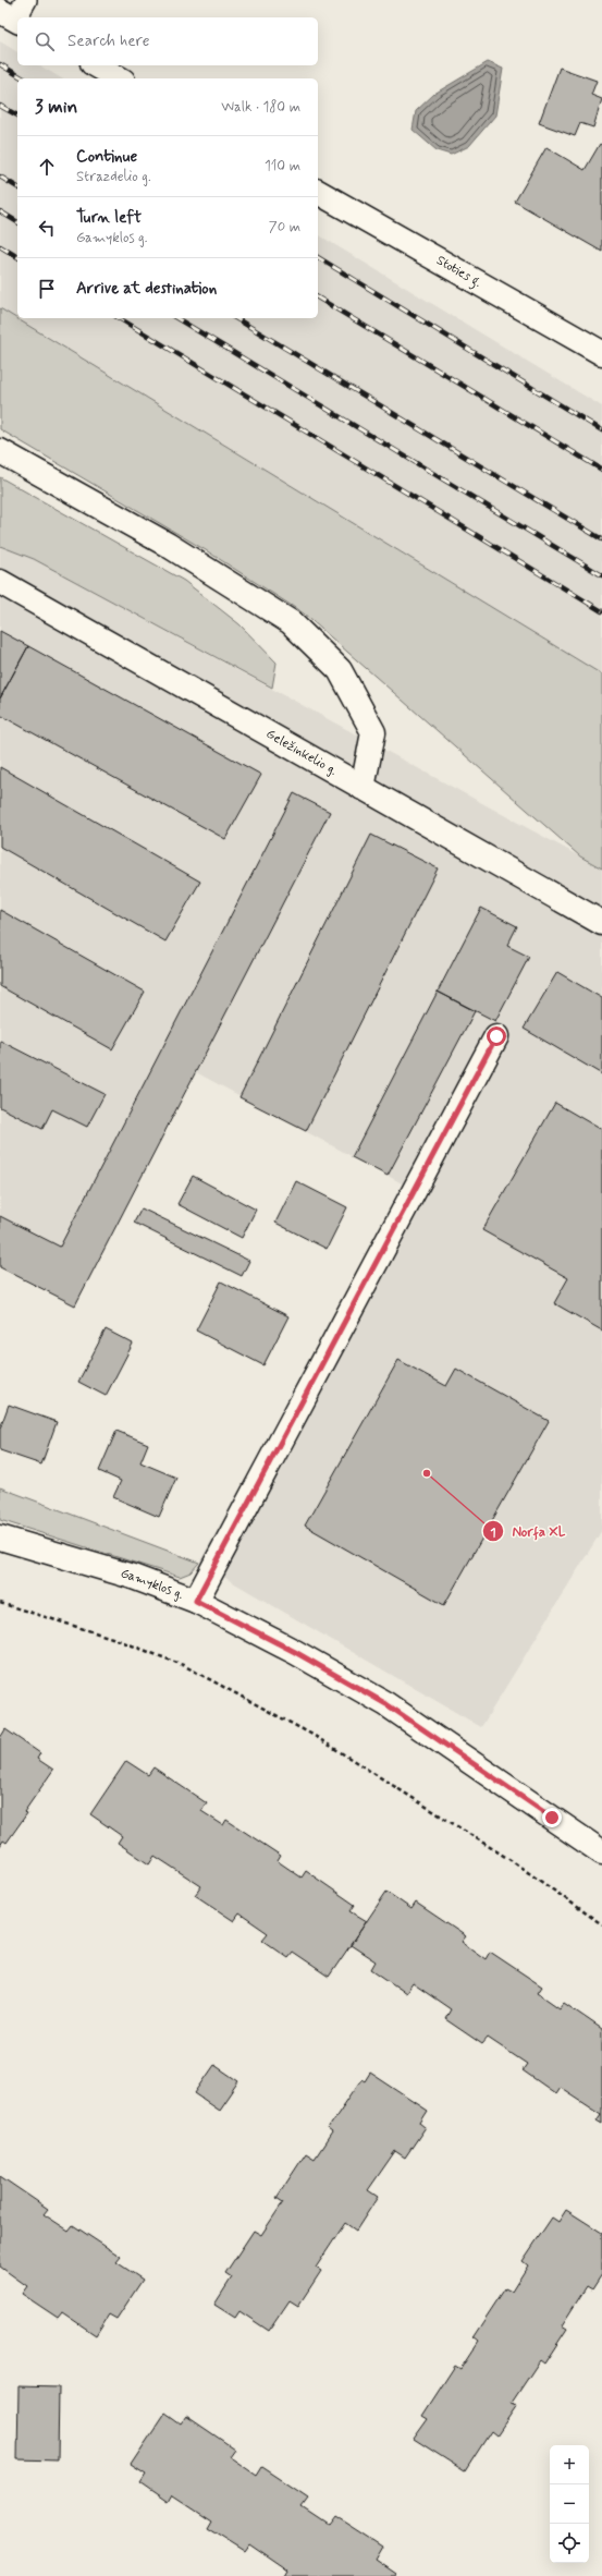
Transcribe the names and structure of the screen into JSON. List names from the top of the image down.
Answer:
{
  "streets": {
    "street": ["Stoties g.", "Geležinkelio g.", "Gamyklos g."]
  },
  "places": ["Norfa XL"],
  "page": {
    "search": "Search here",
    "heading": ["3 min", "Walk · 180 m"],
    "list": [
      ["Continue", "Strazdelio g.", "110 m"],
      ["Turn left", "Gamyklos g.", "70 m"],
      "Arrive at destination"
    ],
    "map_buttons": ["+", "−"]
  }
}
